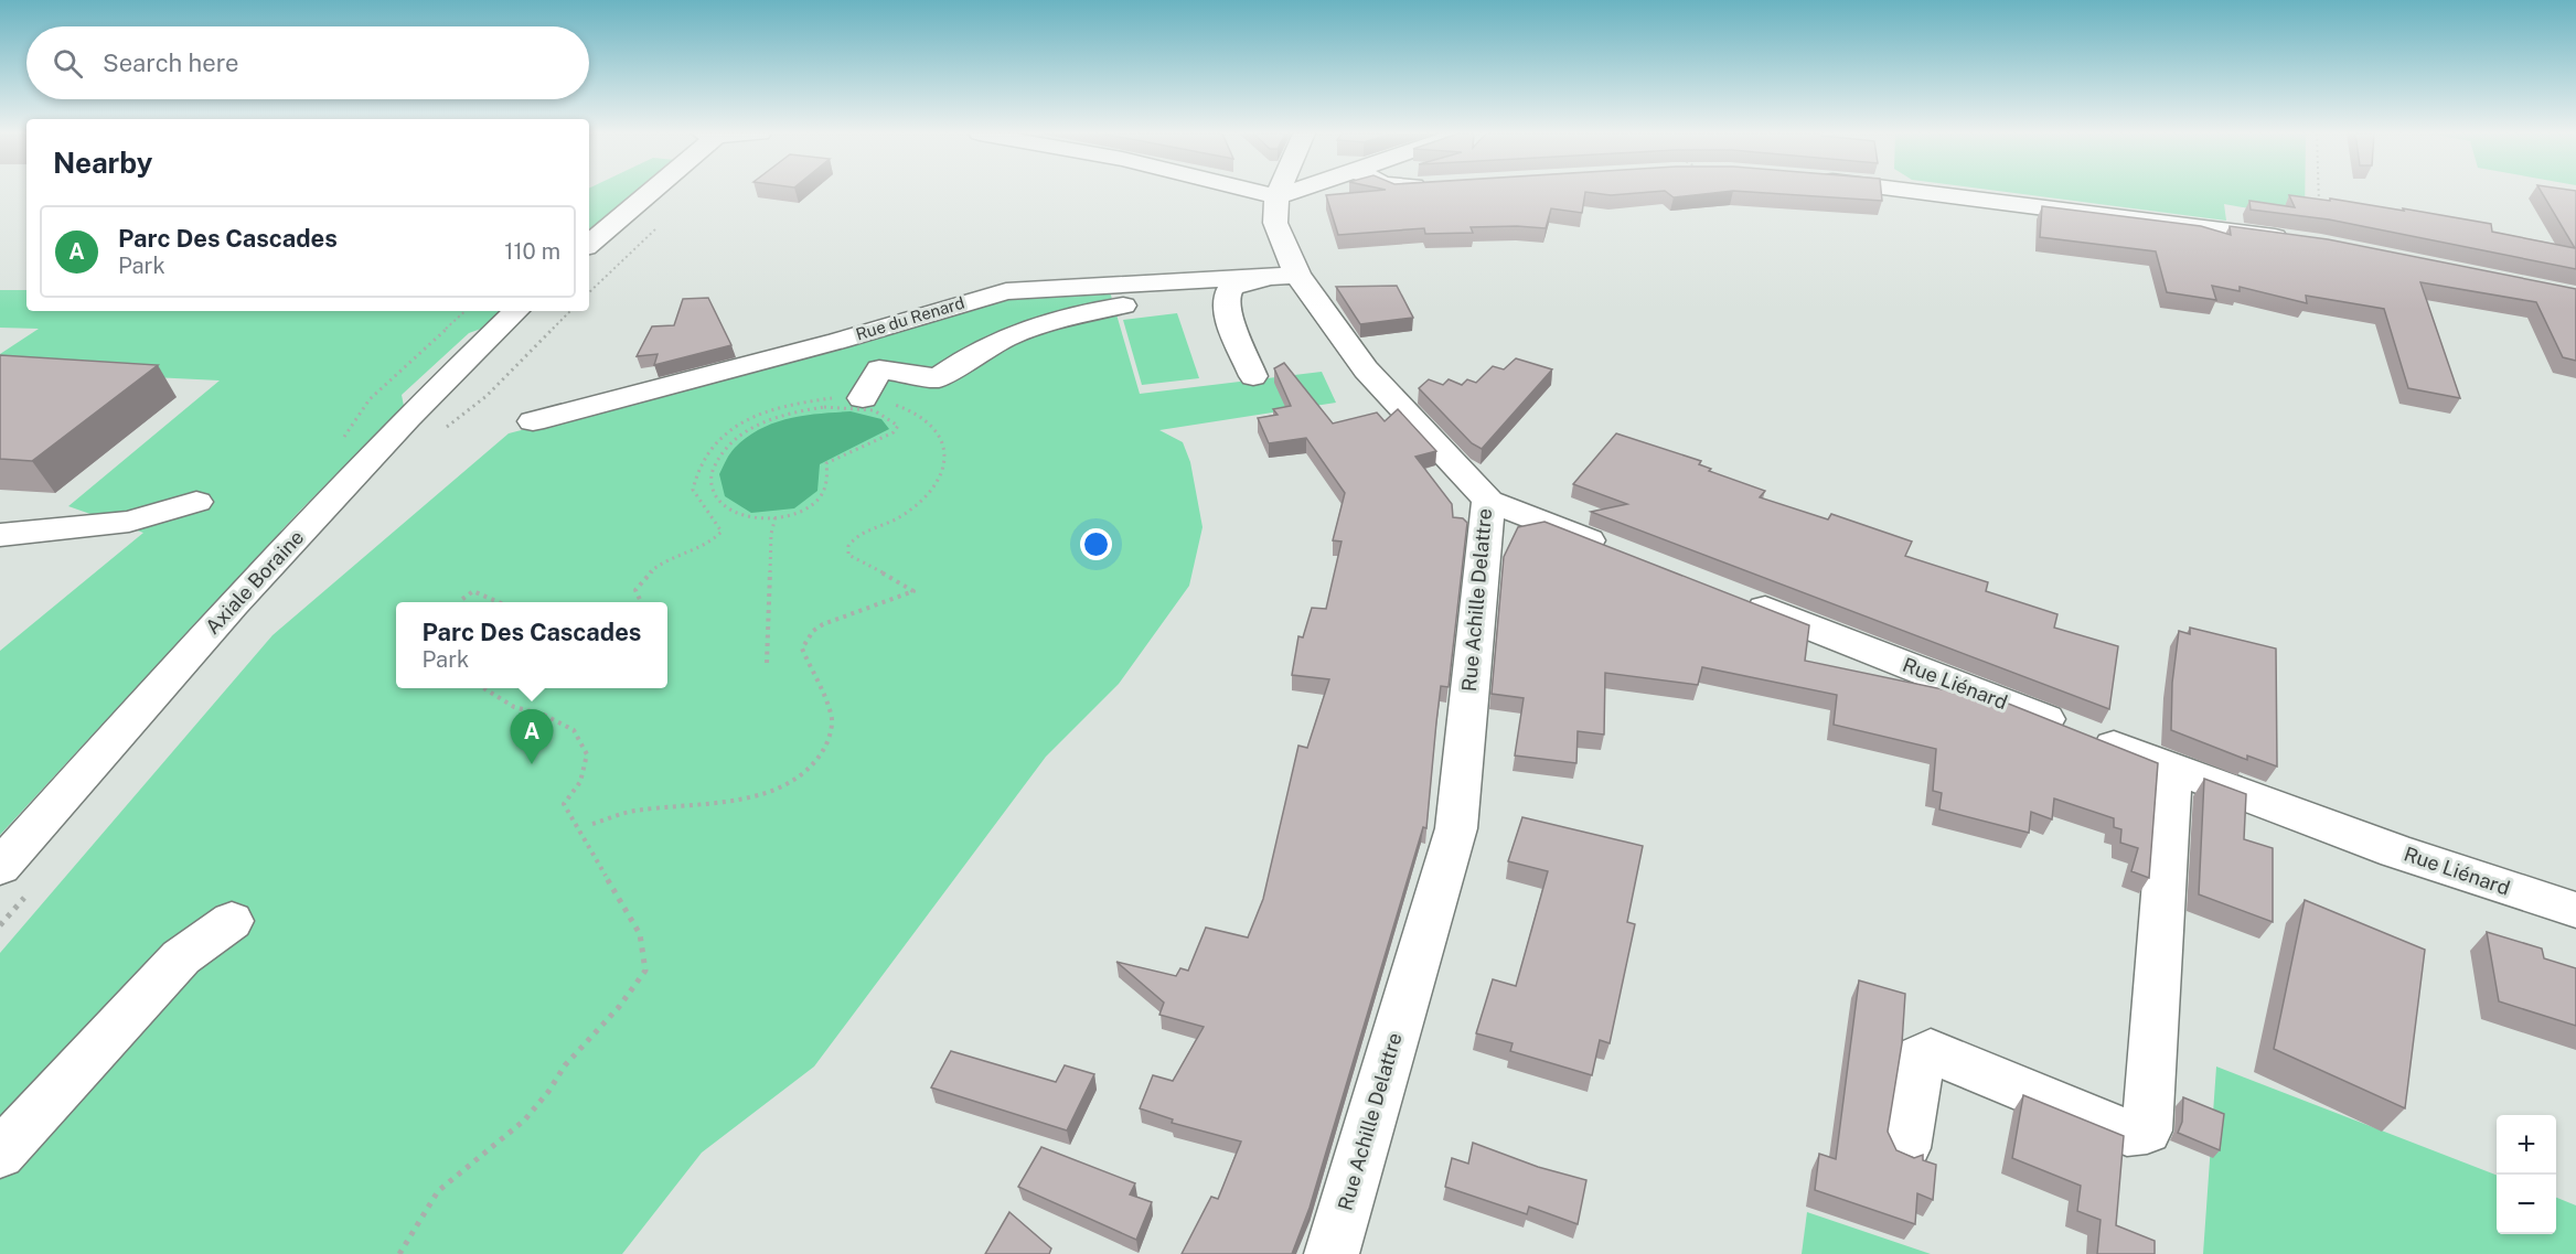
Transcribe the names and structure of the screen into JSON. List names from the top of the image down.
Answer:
{
  "streets": {
    "street": [
      "Rue du Renard",
      "Axiale Boraine",
      "Rue Achille Delattre",
      "Rue Liénard"
    ]
  },
  "crossings": [
    ["Rue du Renard", "Rue Achille Delattre"]
  ],
  "page": {
    "search": "Search here",
    "heading": "Nearby",
    "list": [
      {
        "mark": "A",
        "name": "Parc Des Cascades",
        "note": "Park",
        "value": "110 m"
      }
    ],
    "popup": ["Parc Des Cascades", "Park"],
    "pins": "A",
    "map_buttons": ["+", "−"]
  }
}
